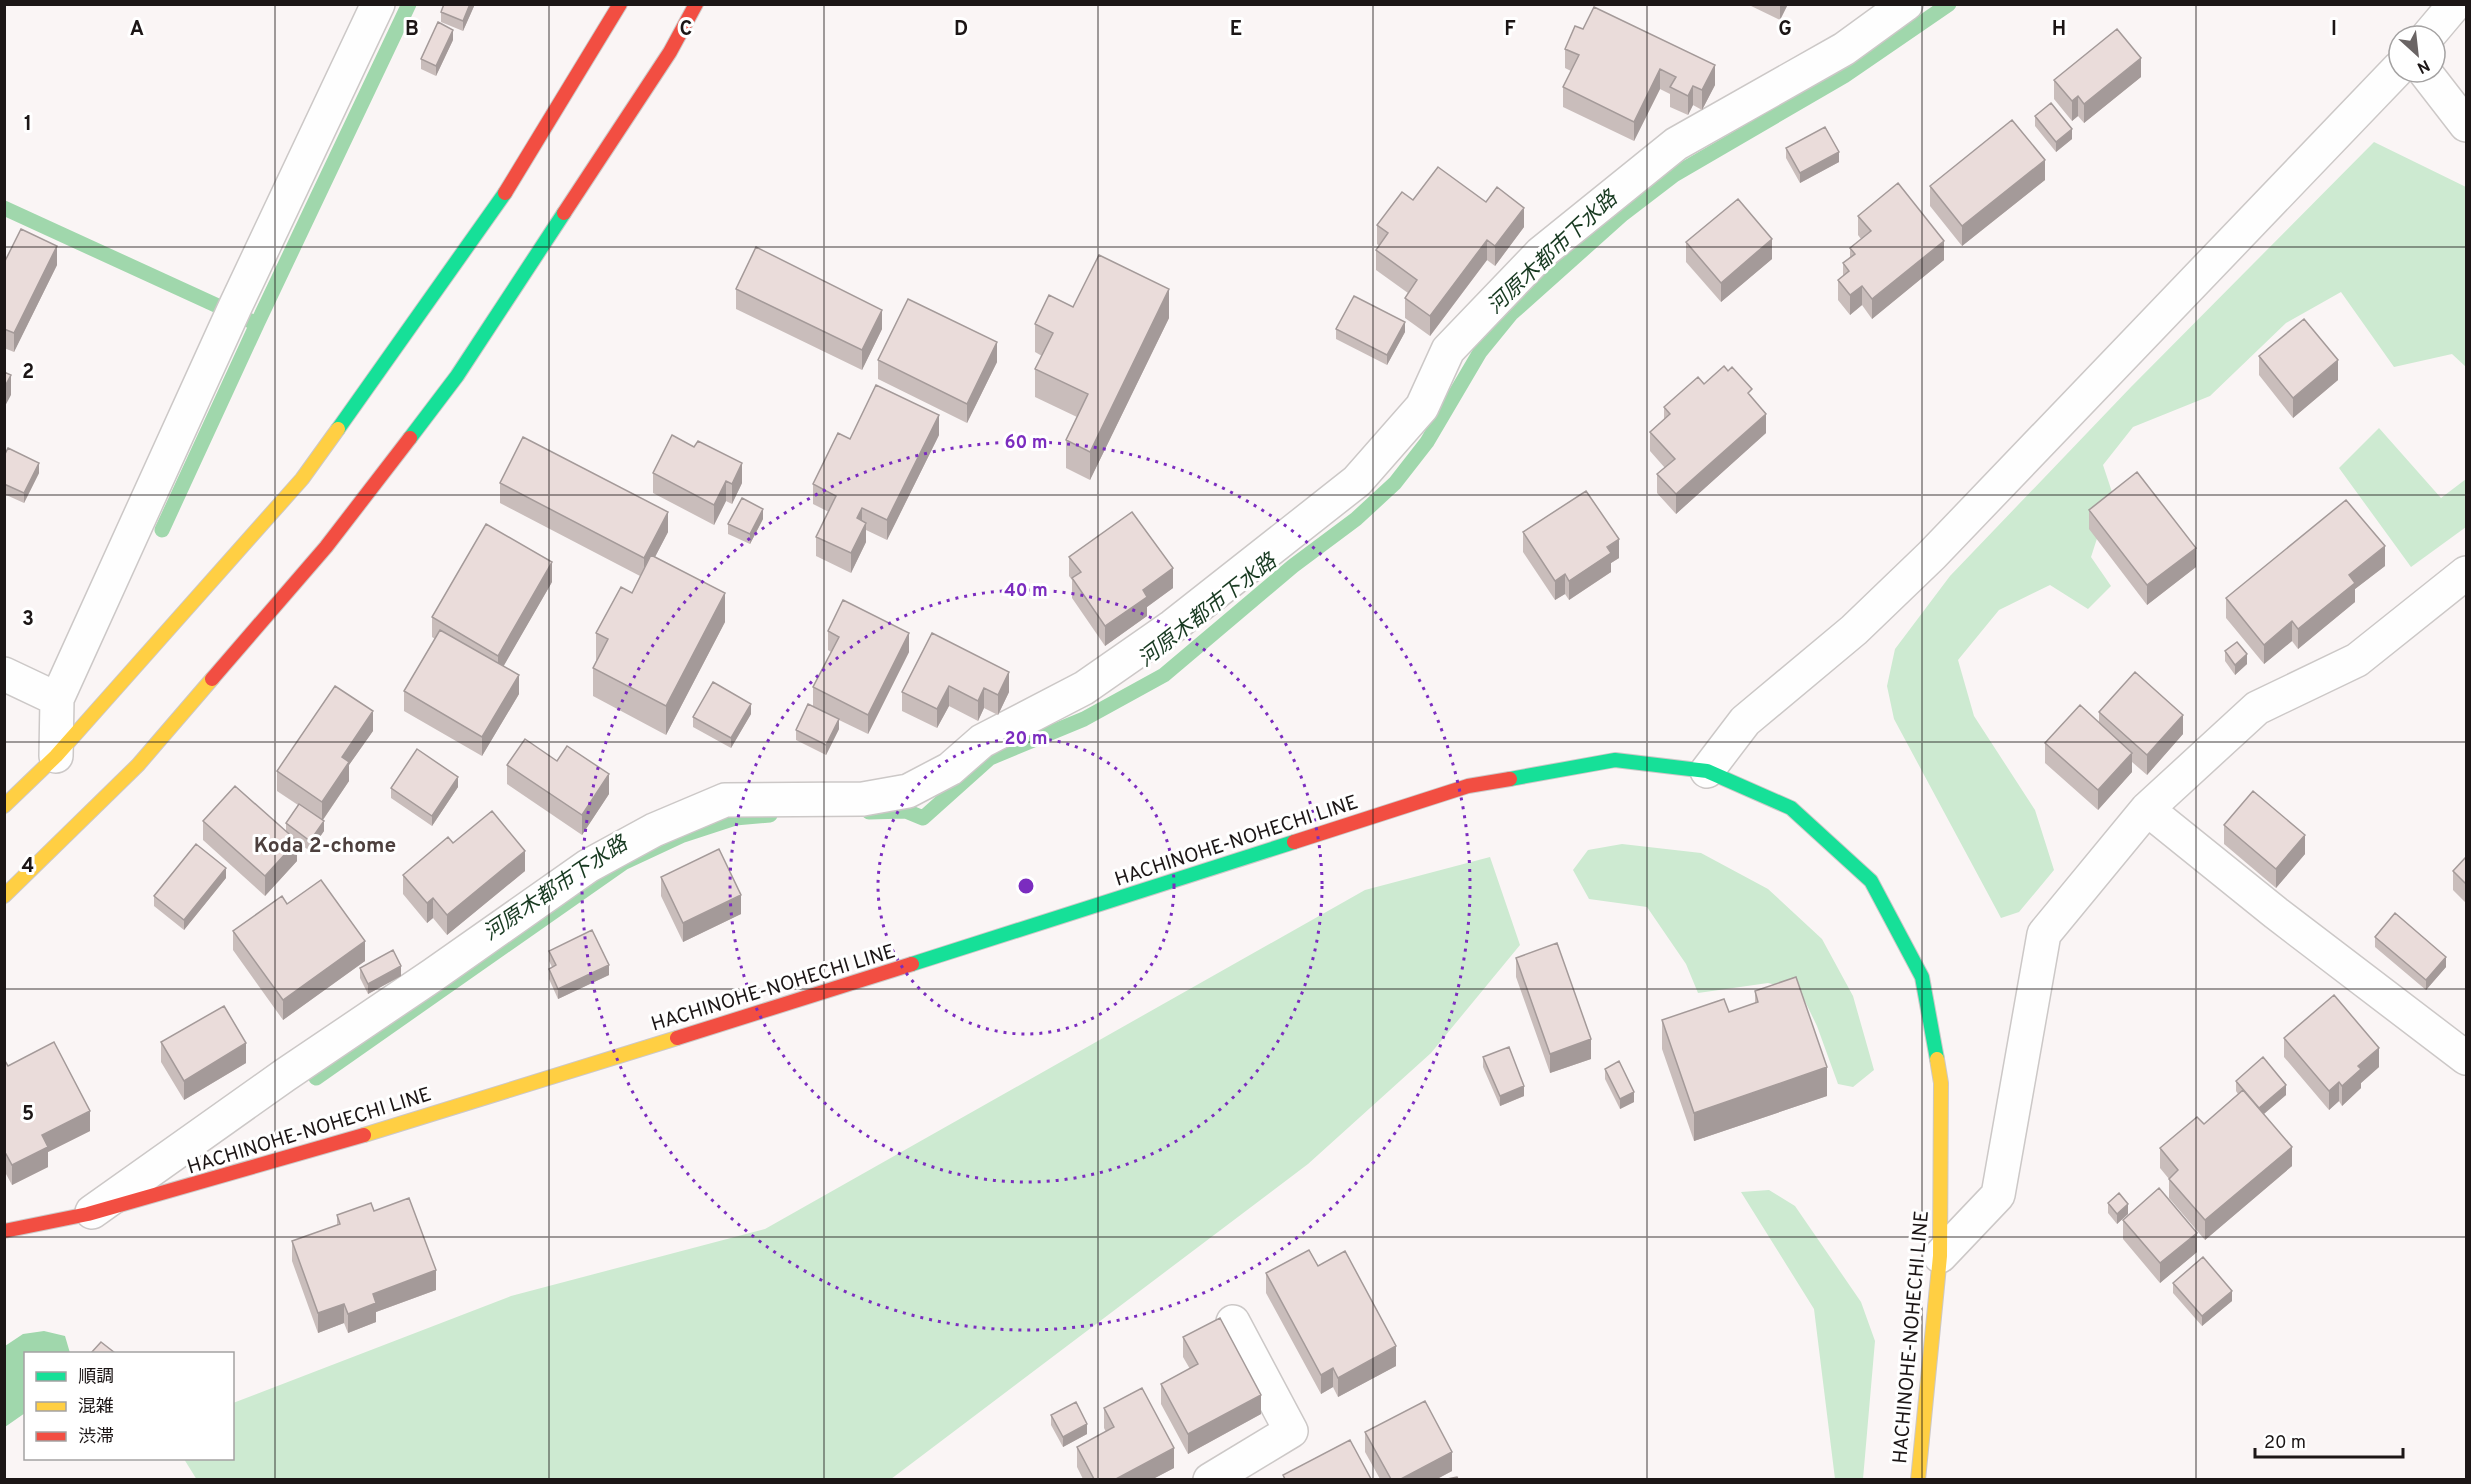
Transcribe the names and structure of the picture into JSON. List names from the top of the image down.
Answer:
{
  "streets": {
    "main road": ["HACHINOHE-NOHECHI LINE"]
  },
  "districts": ["Koda 2-chome"],
  "water": ["河原木都市下水路"],
  "legend": ["順調", "混雑", "渋滞"],
  "scale_bar": "20 m",
  "north": "bottom right",
  "grid": {
    "columns": [
      "A",
      "B",
      "C",
      "D",
      "E",
      "F",
      "G",
      "H",
      "I"
    ],
    "rows": [
      "1",
      "2",
      "3",
      "4",
      "5"
    ]
  },
  "rings": ["60 m", "40 m", "20 m"]
}
